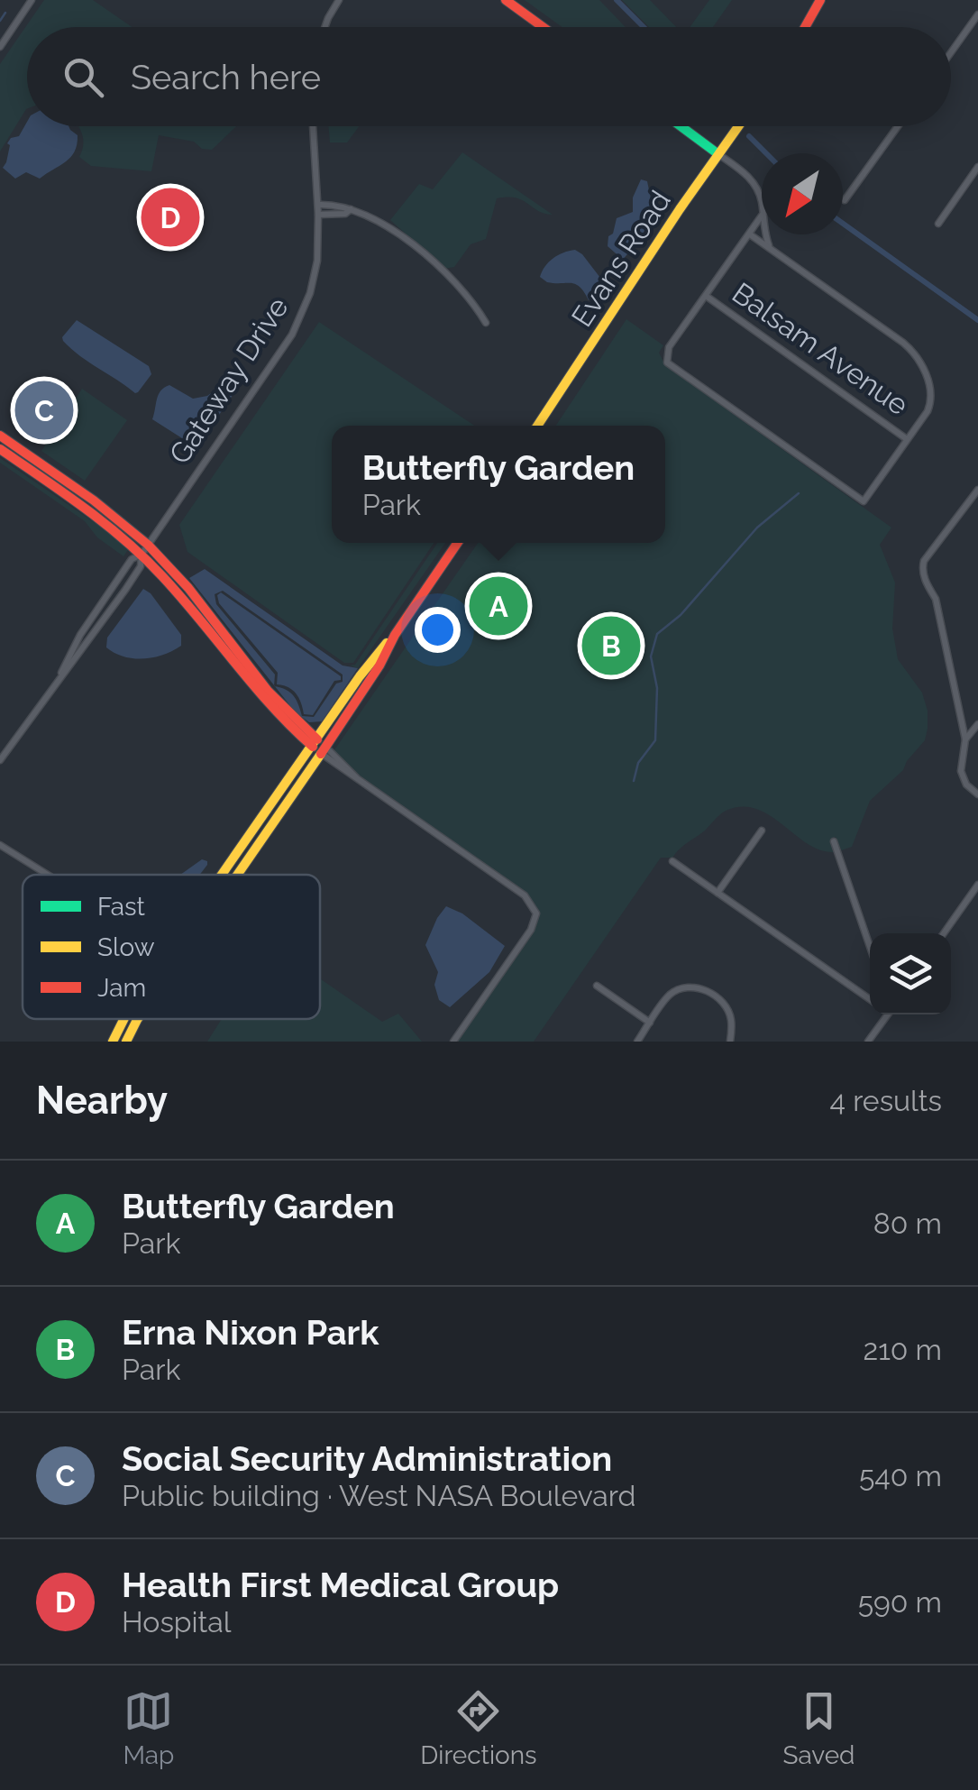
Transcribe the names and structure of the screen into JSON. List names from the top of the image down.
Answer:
{
  "streets": {
    "main road": ["Evans Road"],
    "street": ["Balsam Avenue", "Gateway Drive"]
  },
  "legend": ["Fast", "Slow", "Jam"],
  "north": "bottom left",
  "page": {
    "search": "Search here",
    "pins": [
      "D",
      "C",
      "A",
      "B"
    ],
    "popup": ["Butterfly Garden", "Park"],
    "heading": ["Nearby", "4 results"],
    "list": [
      {
        "mark": "A",
        "name": "Butterfly Garden",
        "note": "Park",
        "value": "80 m"
      },
      {
        "mark": "B",
        "name": "Erna Nixon Park",
        "note": "Park",
        "value": "210 m"
      },
      {
        "mark": "C",
        "name": "Social Security Administration",
        "note": "Public building · West NASA Boulevard",
        "value": "540 m"
      },
      {
        "mark": "D",
        "name": "Health First Medical Group",
        "note": "Hospital",
        "value": "590 m"
      }
    ],
    "nav": ["Map", "Directions", "Saved"]
  }
}
